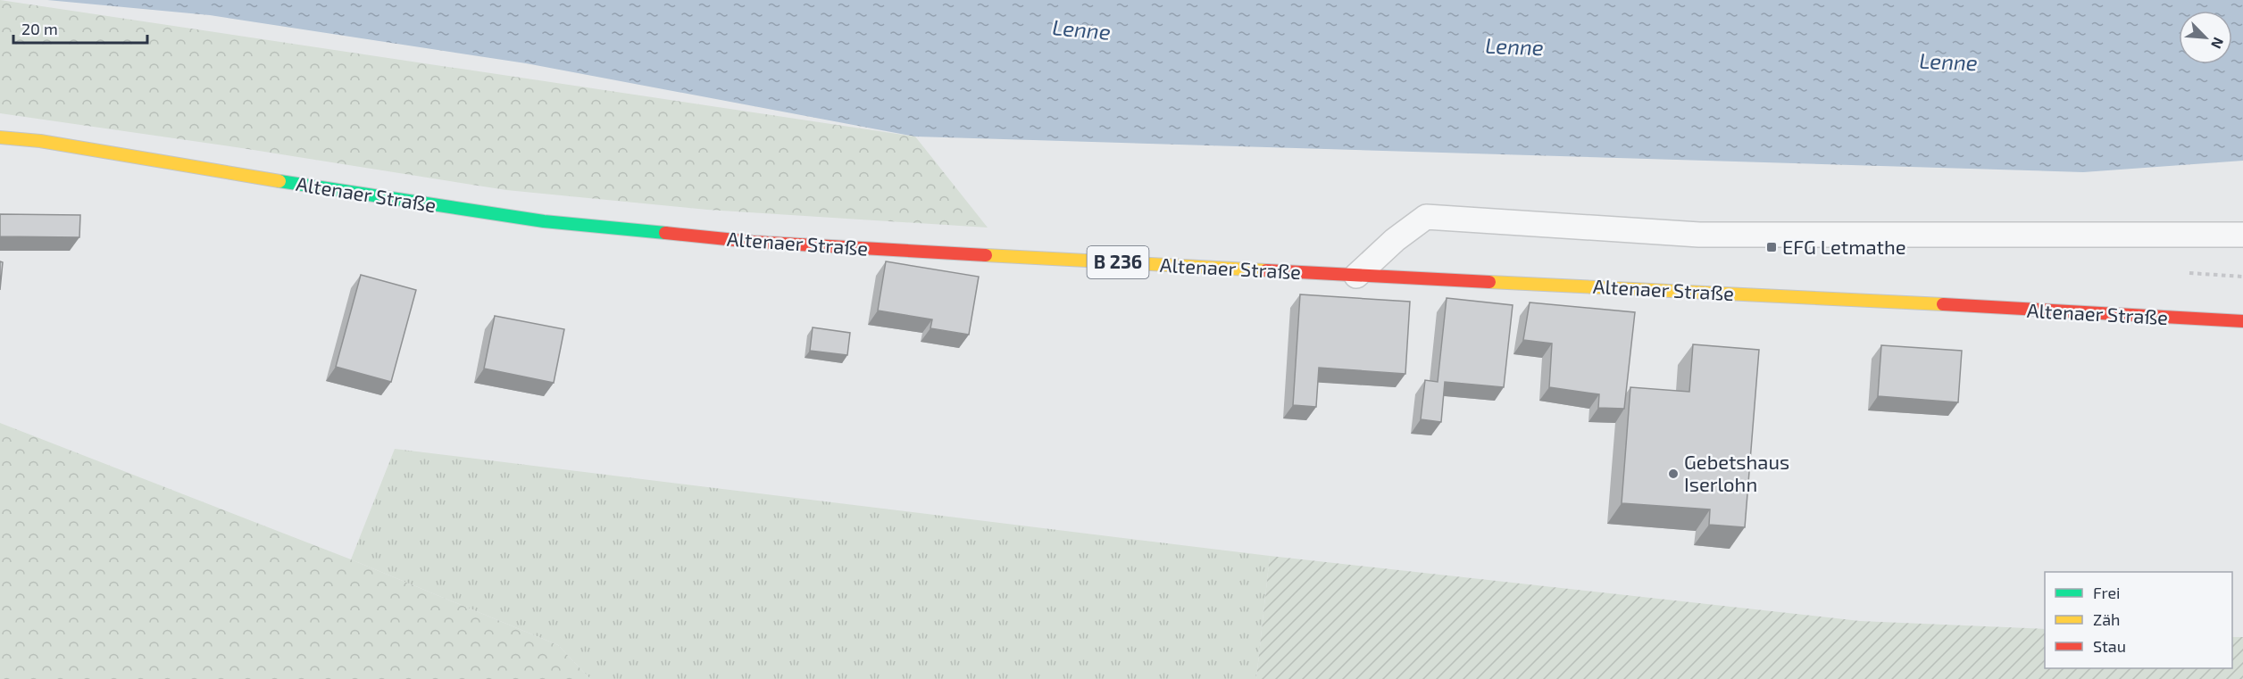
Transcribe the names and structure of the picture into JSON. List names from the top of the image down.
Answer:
{
  "streets": {
    "main road": ["Altenaer Straße", "B 236"]
  },
  "water": ["Lenne"],
  "places": {
    "transit": ["EFG Letmathe"],
    "other": ["Gebetshaus Iserlohn"]
  },
  "legend": ["Frei", "Zäh", "Stau"],
  "scale_bar": "20 m",
  "north": "bottom right"
}
